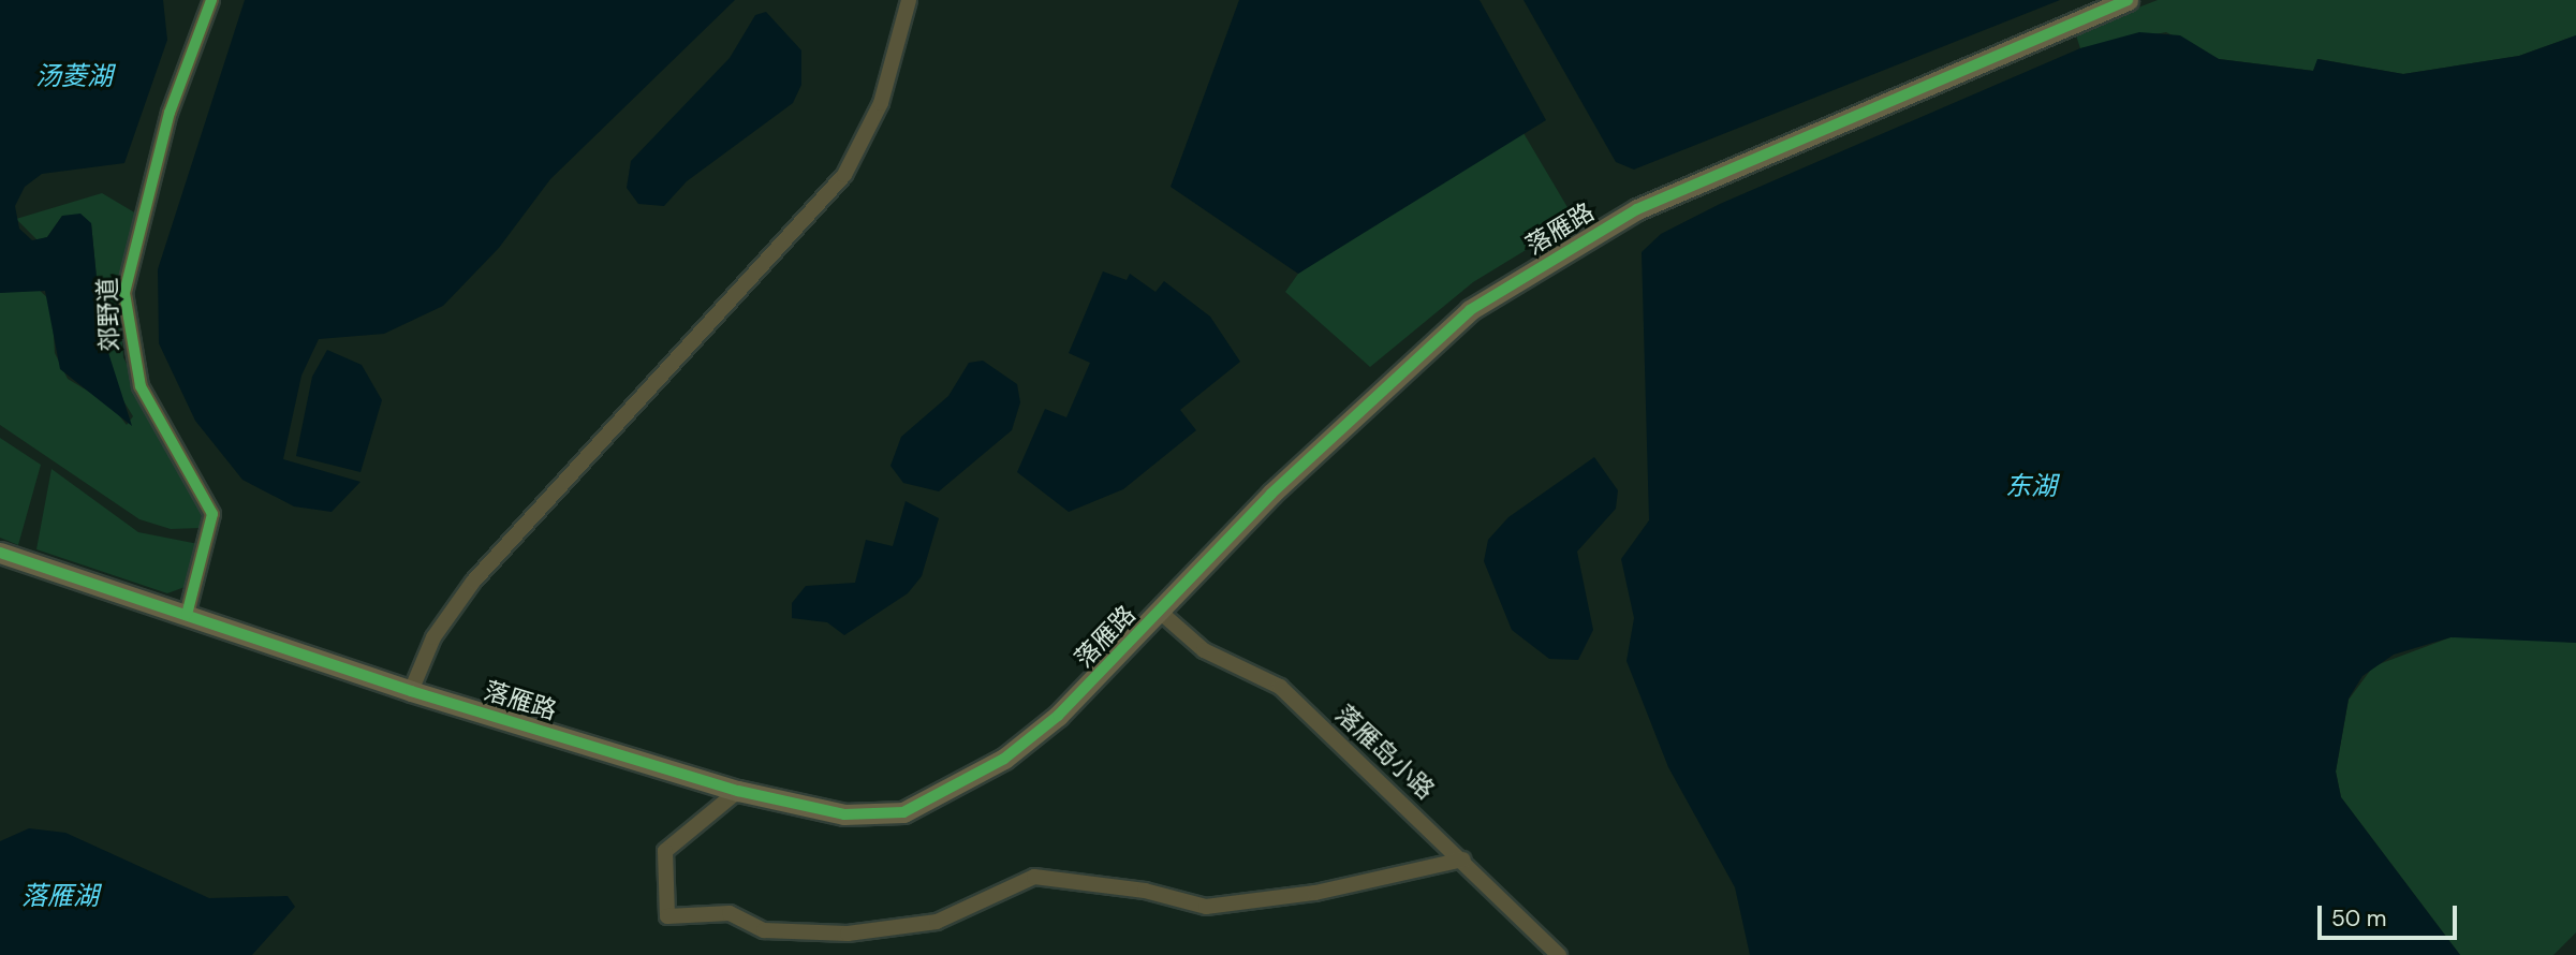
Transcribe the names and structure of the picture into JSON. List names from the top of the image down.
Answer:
{
  "streets": {
    "street": ["落雁路", "郊野道", "落雁岛小路"]
  },
  "crossings": [
    ["落雁路", "郊野道"],
    ["落雁路", "落雁岛小路"]
  ],
  "water": ["汤菱湖", "东湖", "落雁湖"],
  "scale_bar": "50 m"
}
